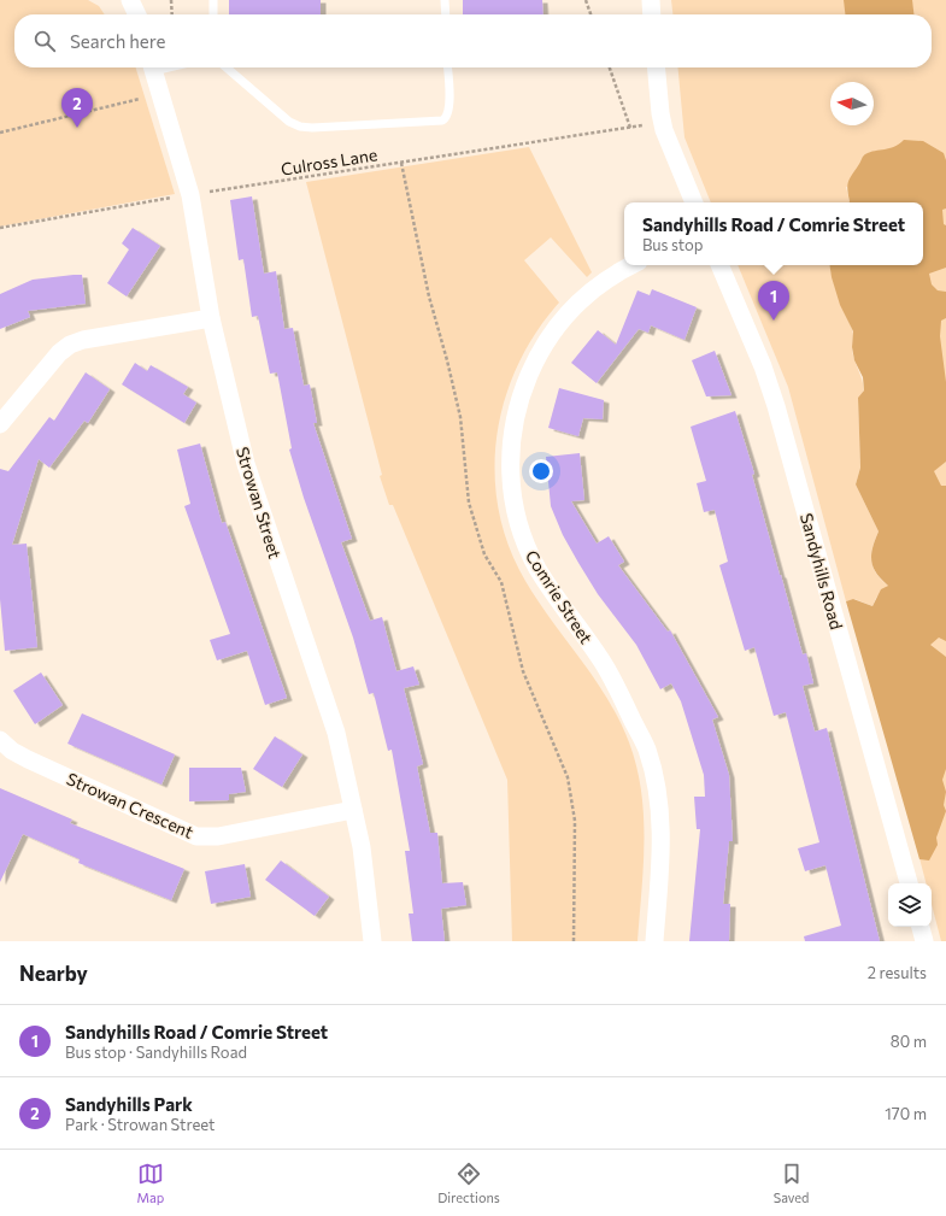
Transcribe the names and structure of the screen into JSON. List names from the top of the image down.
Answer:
{
  "streets": {
    "street": [
      "Strowan Street",
      "Sandyhills Road",
      "Comrie Street",
      "Strowan Crescent"
    ],
    "path": ["Culross Lane"]
  },
  "crossings": [
    ["Culross Lane", "Strowan Street"],
    ["Strowan Street", "Strowan Crescent"]
  ],
  "north": "left",
  "page": {
    "search": "Search here",
    "pins": ["2", "1"],
    "popup": ["Sandyhills Road / Comrie Street", "Bus stop"],
    "heading": ["Nearby", "2 results"],
    "list": [
      {
        "mark": "1",
        "name": "Sandyhills Road / Comrie Street",
        "note": "Bus stop · Sandyhills Road",
        "value": "80 m"
      },
      {
        "mark": "2",
        "name": "Sandyhills Park",
        "note": "Park · Strowan Street",
        "value": "170 m"
      }
    ],
    "nav": ["Map", "Directions", "Saved"]
  }
}
